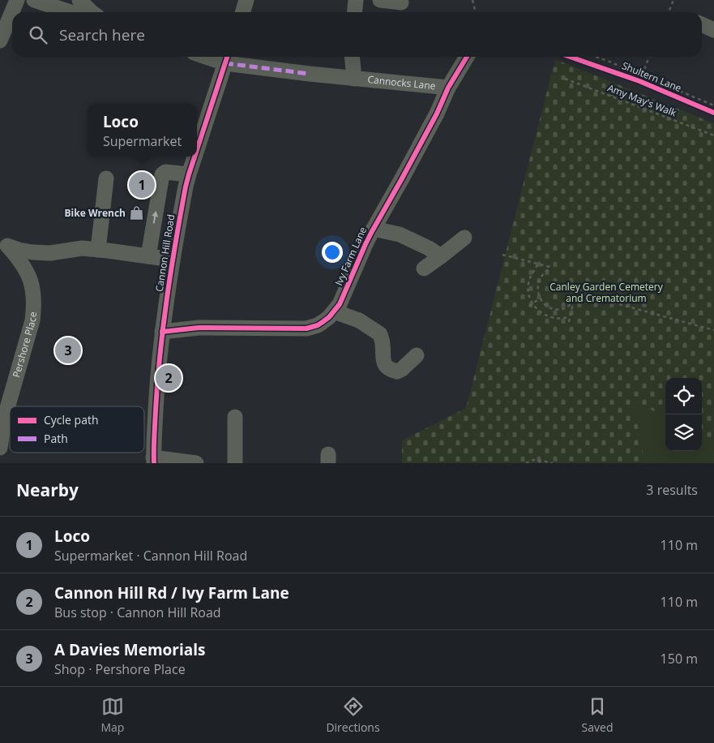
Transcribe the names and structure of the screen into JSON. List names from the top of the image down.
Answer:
{
  "streets": {
    "street": [
      "Cannocks Lane",
      "Cannon Hill Road",
      "Ivy Farm Lane",
      "Pershore Place"
    ],
    "path": ["Amy May's Walk"],
    "cycle path": ["Shultern Lane"]
  },
  "crossings": [
    ["Cannocks Lane", "Cannon Hill Road"],
    ["Cannocks Lane", "Ivy Farm Lane"],
    ["Cannon Hill Road", "Ivy Farm Lane"]
  ],
  "parks": ["Canley Garden Cemetery and Crematorium"],
  "places": {
    "shop": ["Bike Wrench"]
  },
  "legend": ["Cycle path", "Path"],
  "page": {
    "search": "Search here",
    "popup": ["Loco", "Supermarket"],
    "pins": ["1", "3", "2"],
    "heading": ["Nearby", "3 results"],
    "list": [
      {
        "mark": "1",
        "name": "Loco",
        "note": "Supermarket · Cannon Hill Road",
        "value": "110 m"
      },
      {
        "mark": "2",
        "name": "Cannon Hill Rd / Ivy Farm Lane",
        "note": "Bus stop · Cannon Hill Road",
        "value": "110 m"
      },
      {
        "mark": "3",
        "name": "A Davies Memorials",
        "note": "Shop · Pershore Place",
        "value": "150 m"
      }
    ],
    "nav": ["Map", "Directions", "Saved"]
  }
}
